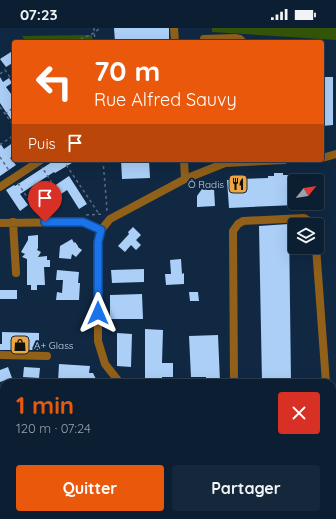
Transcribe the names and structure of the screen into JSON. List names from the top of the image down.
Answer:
{
  "places": {
    "restaurant": ["Ô Radis"],
    "shop": ["A+ Glass"]
  },
  "north": "top right",
  "page": {
    "status": "07:23",
    "turn": ["70 m", "Rue Alfred Sauvy"],
    "then": "Puis",
    "heading": ["1 min", "120 m · 07:24"],
    "buttons": ["Quitter", "Partager"]
  }
}
